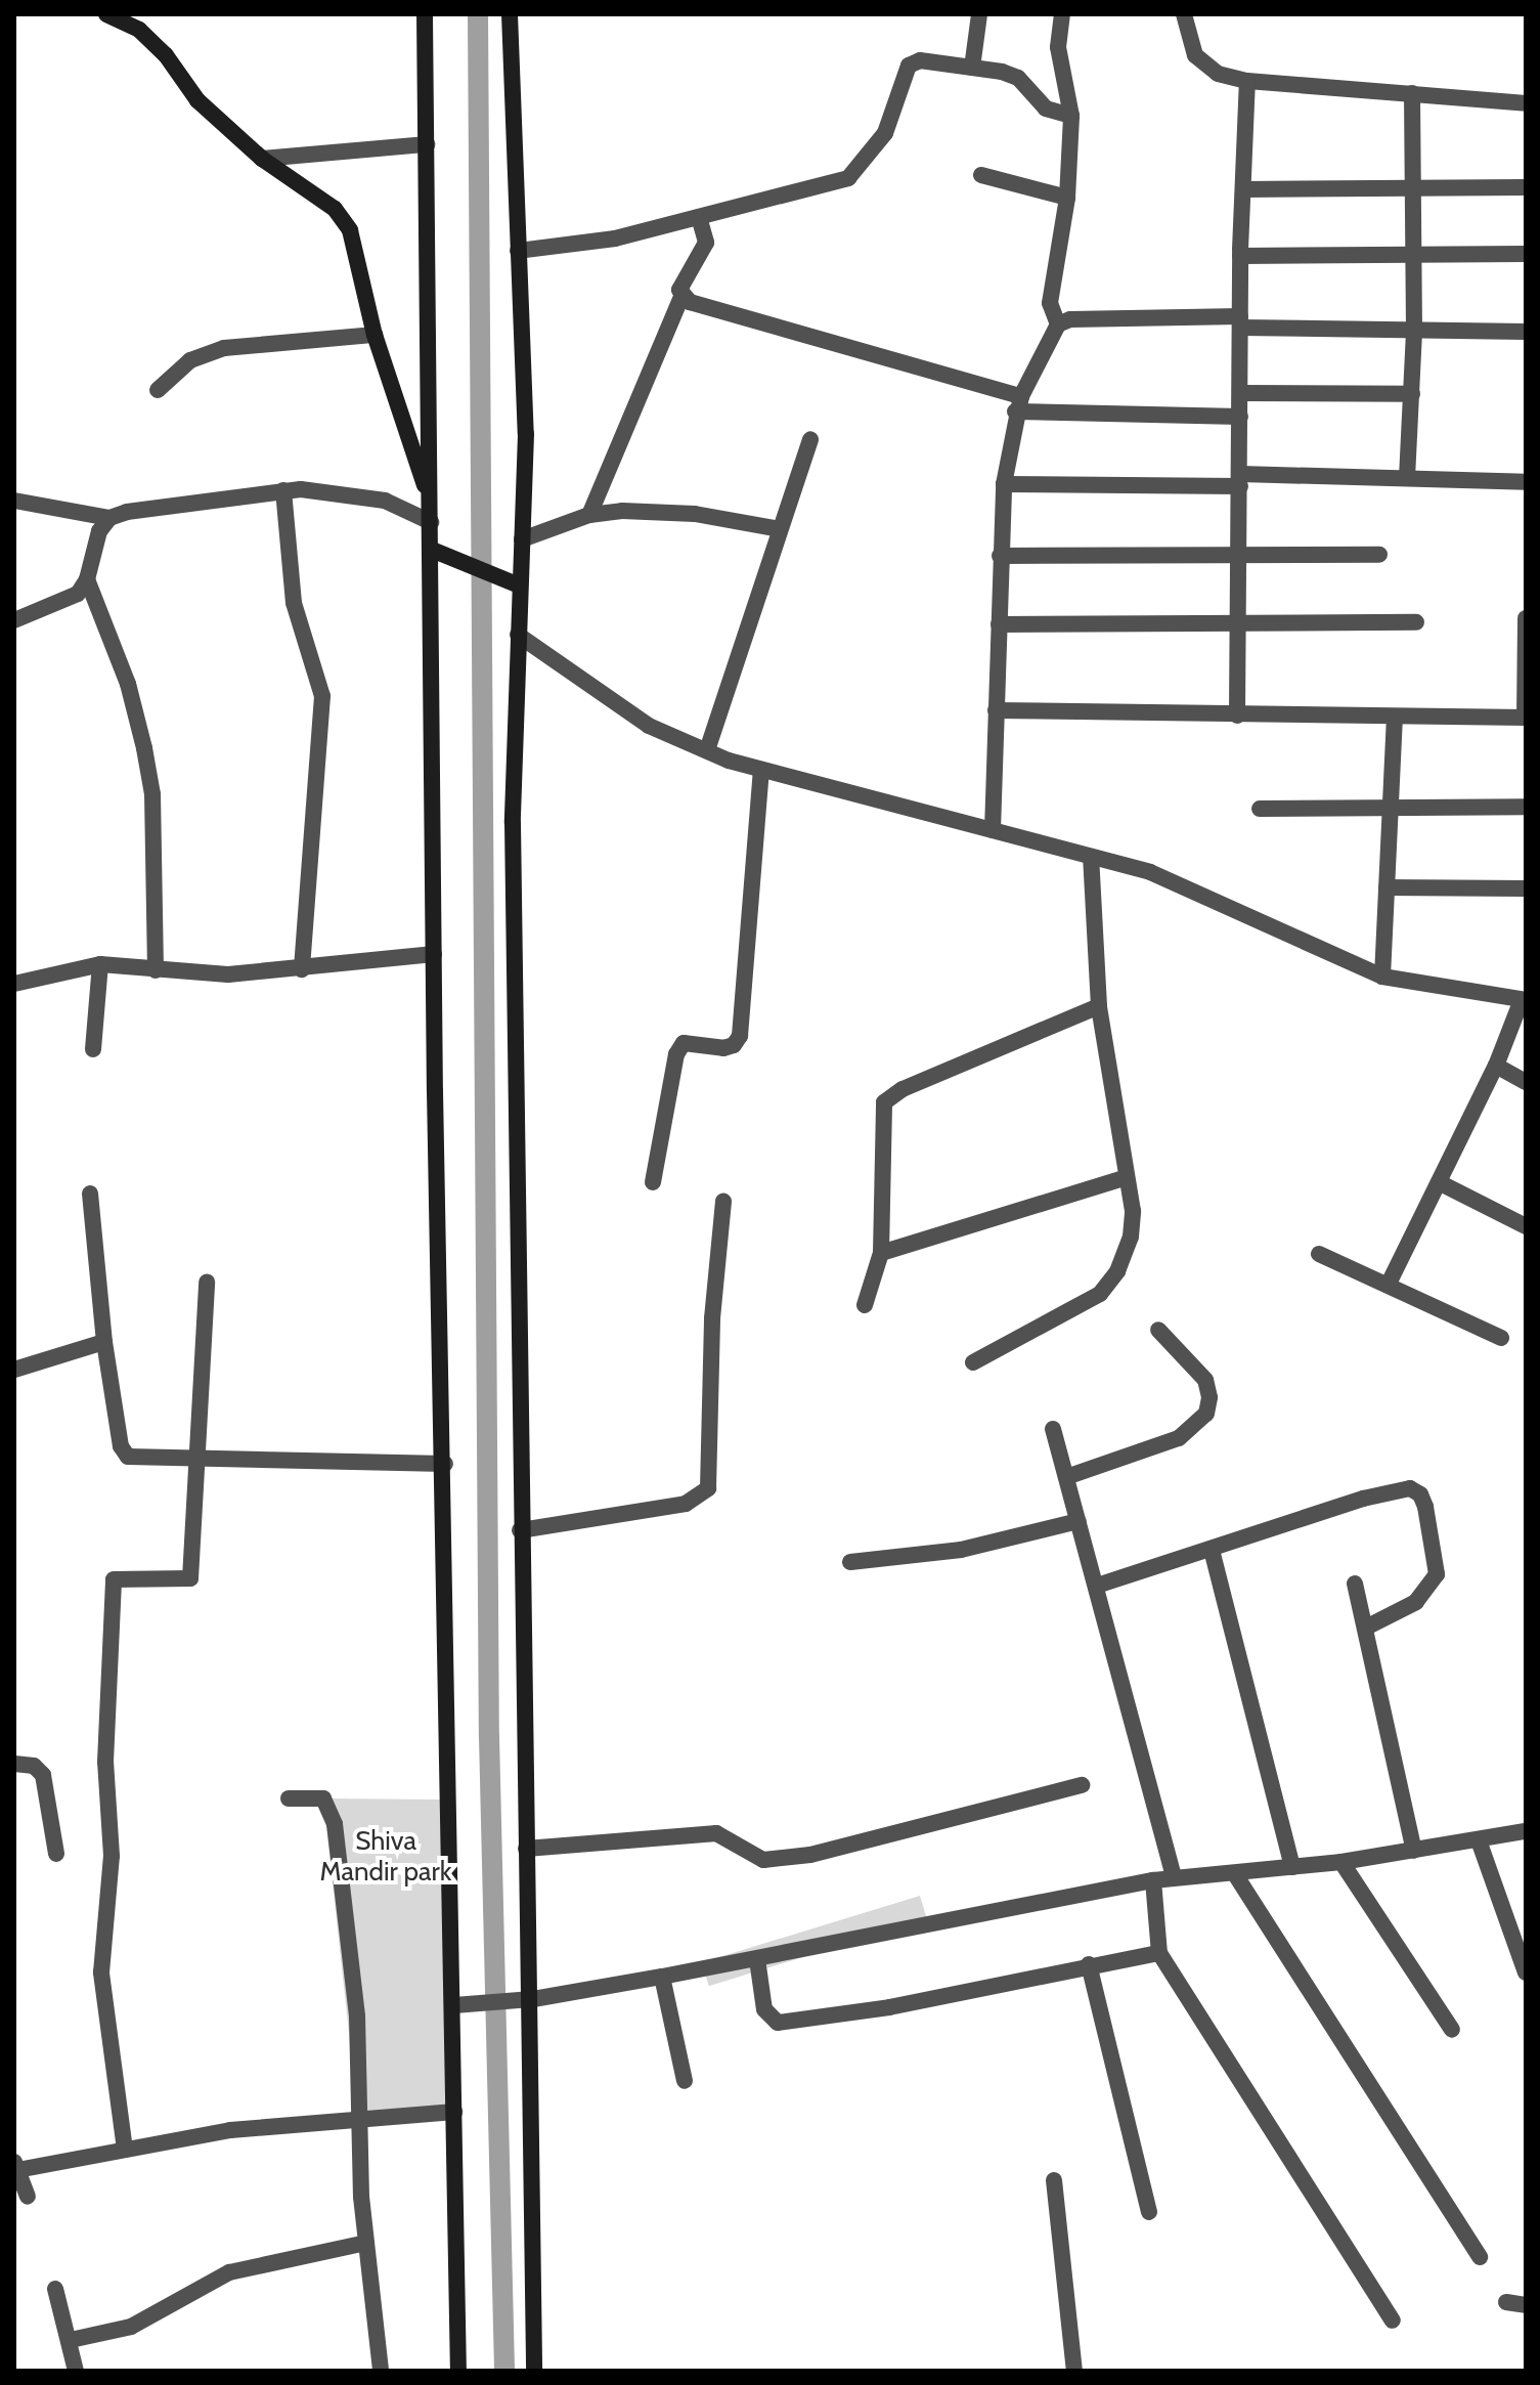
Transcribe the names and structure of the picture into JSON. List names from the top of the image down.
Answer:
{
  "parks": ["Shiva Mandir park"]
}
